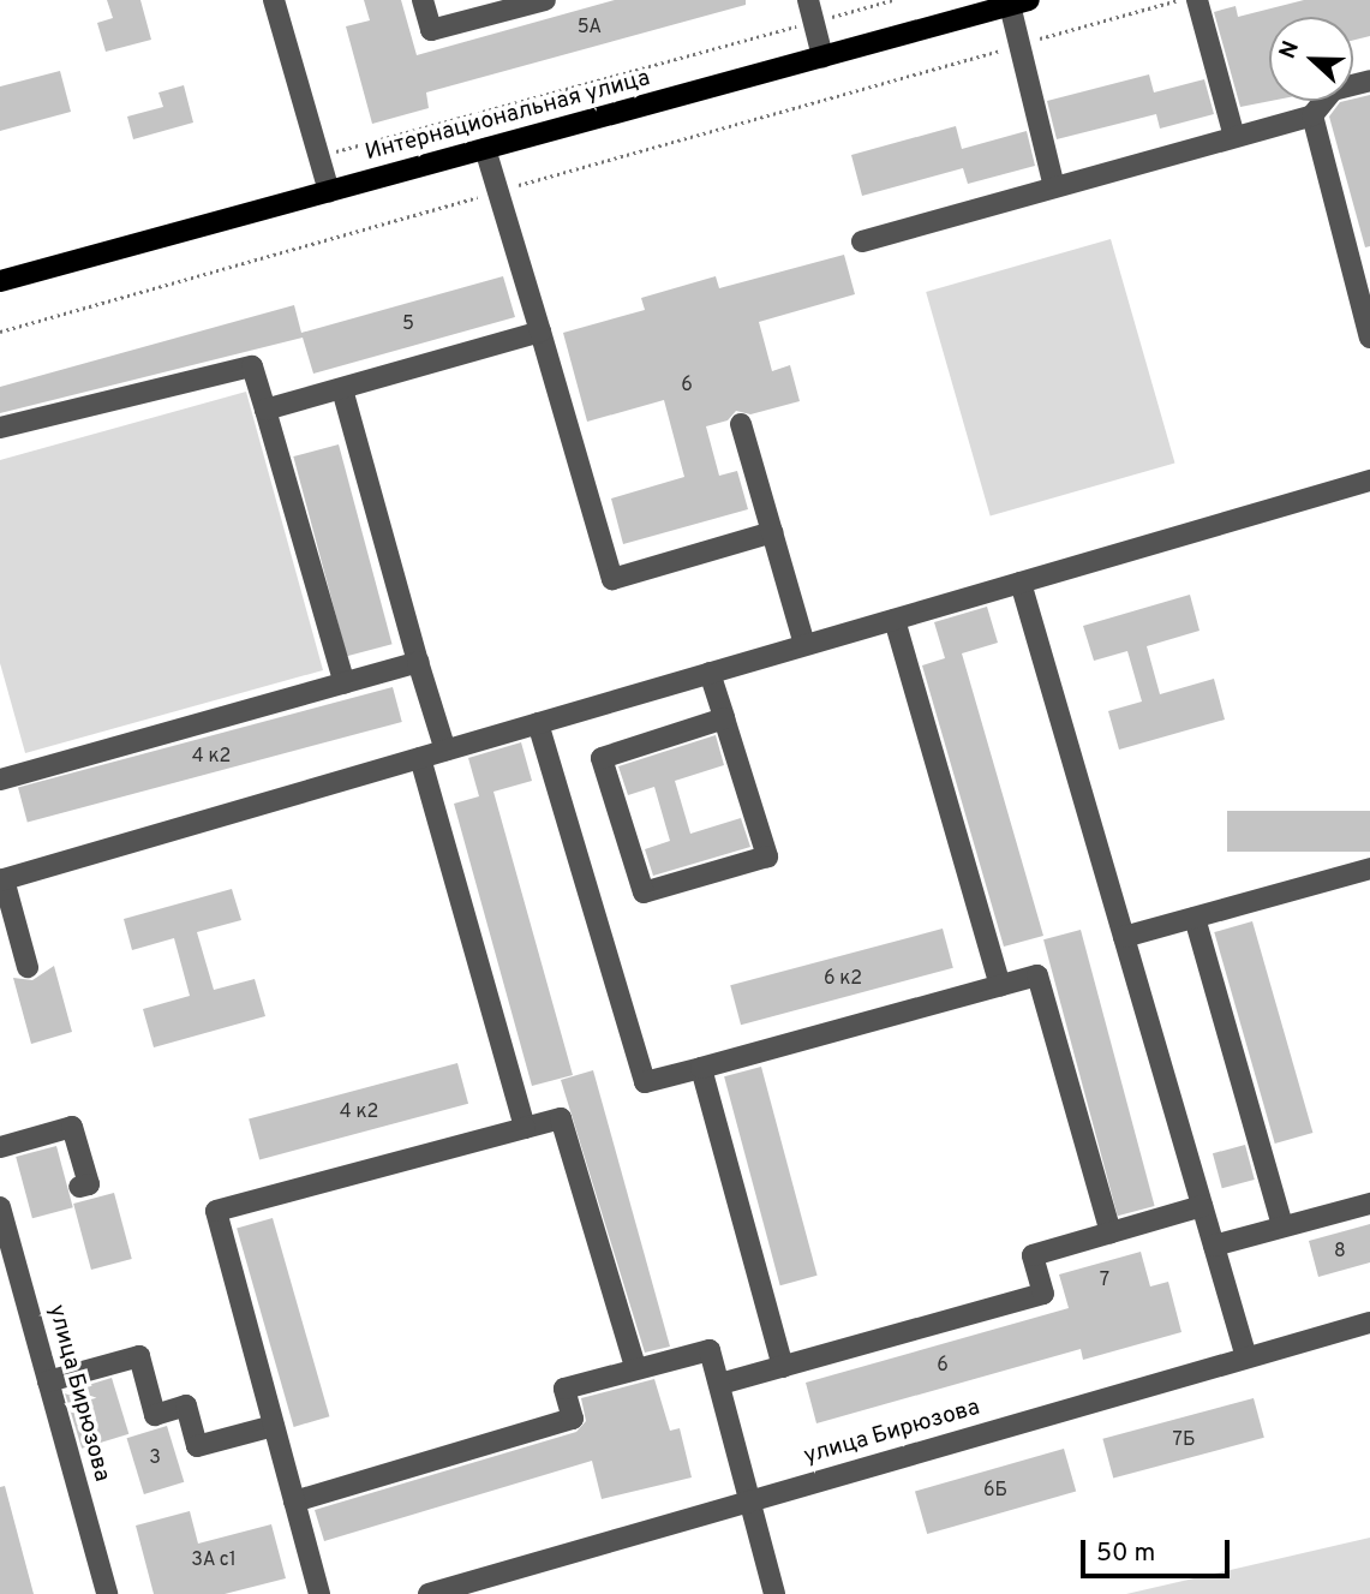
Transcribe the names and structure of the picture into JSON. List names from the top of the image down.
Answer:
{
  "streets": {
    "main road": ["Интернациональная улица"],
    "street": ["улица Бирюзова"]
  },
  "house_numbers": [
    "5А",
    "5",
    "6",
    "4 к2",
    "6 к2",
    "4 к2",
    "8",
    "7",
    "6",
    "7Б",
    "3",
    "6Б",
    "3А с1"
  ],
  "scale_bar": "50 m",
  "north": "left"
}
